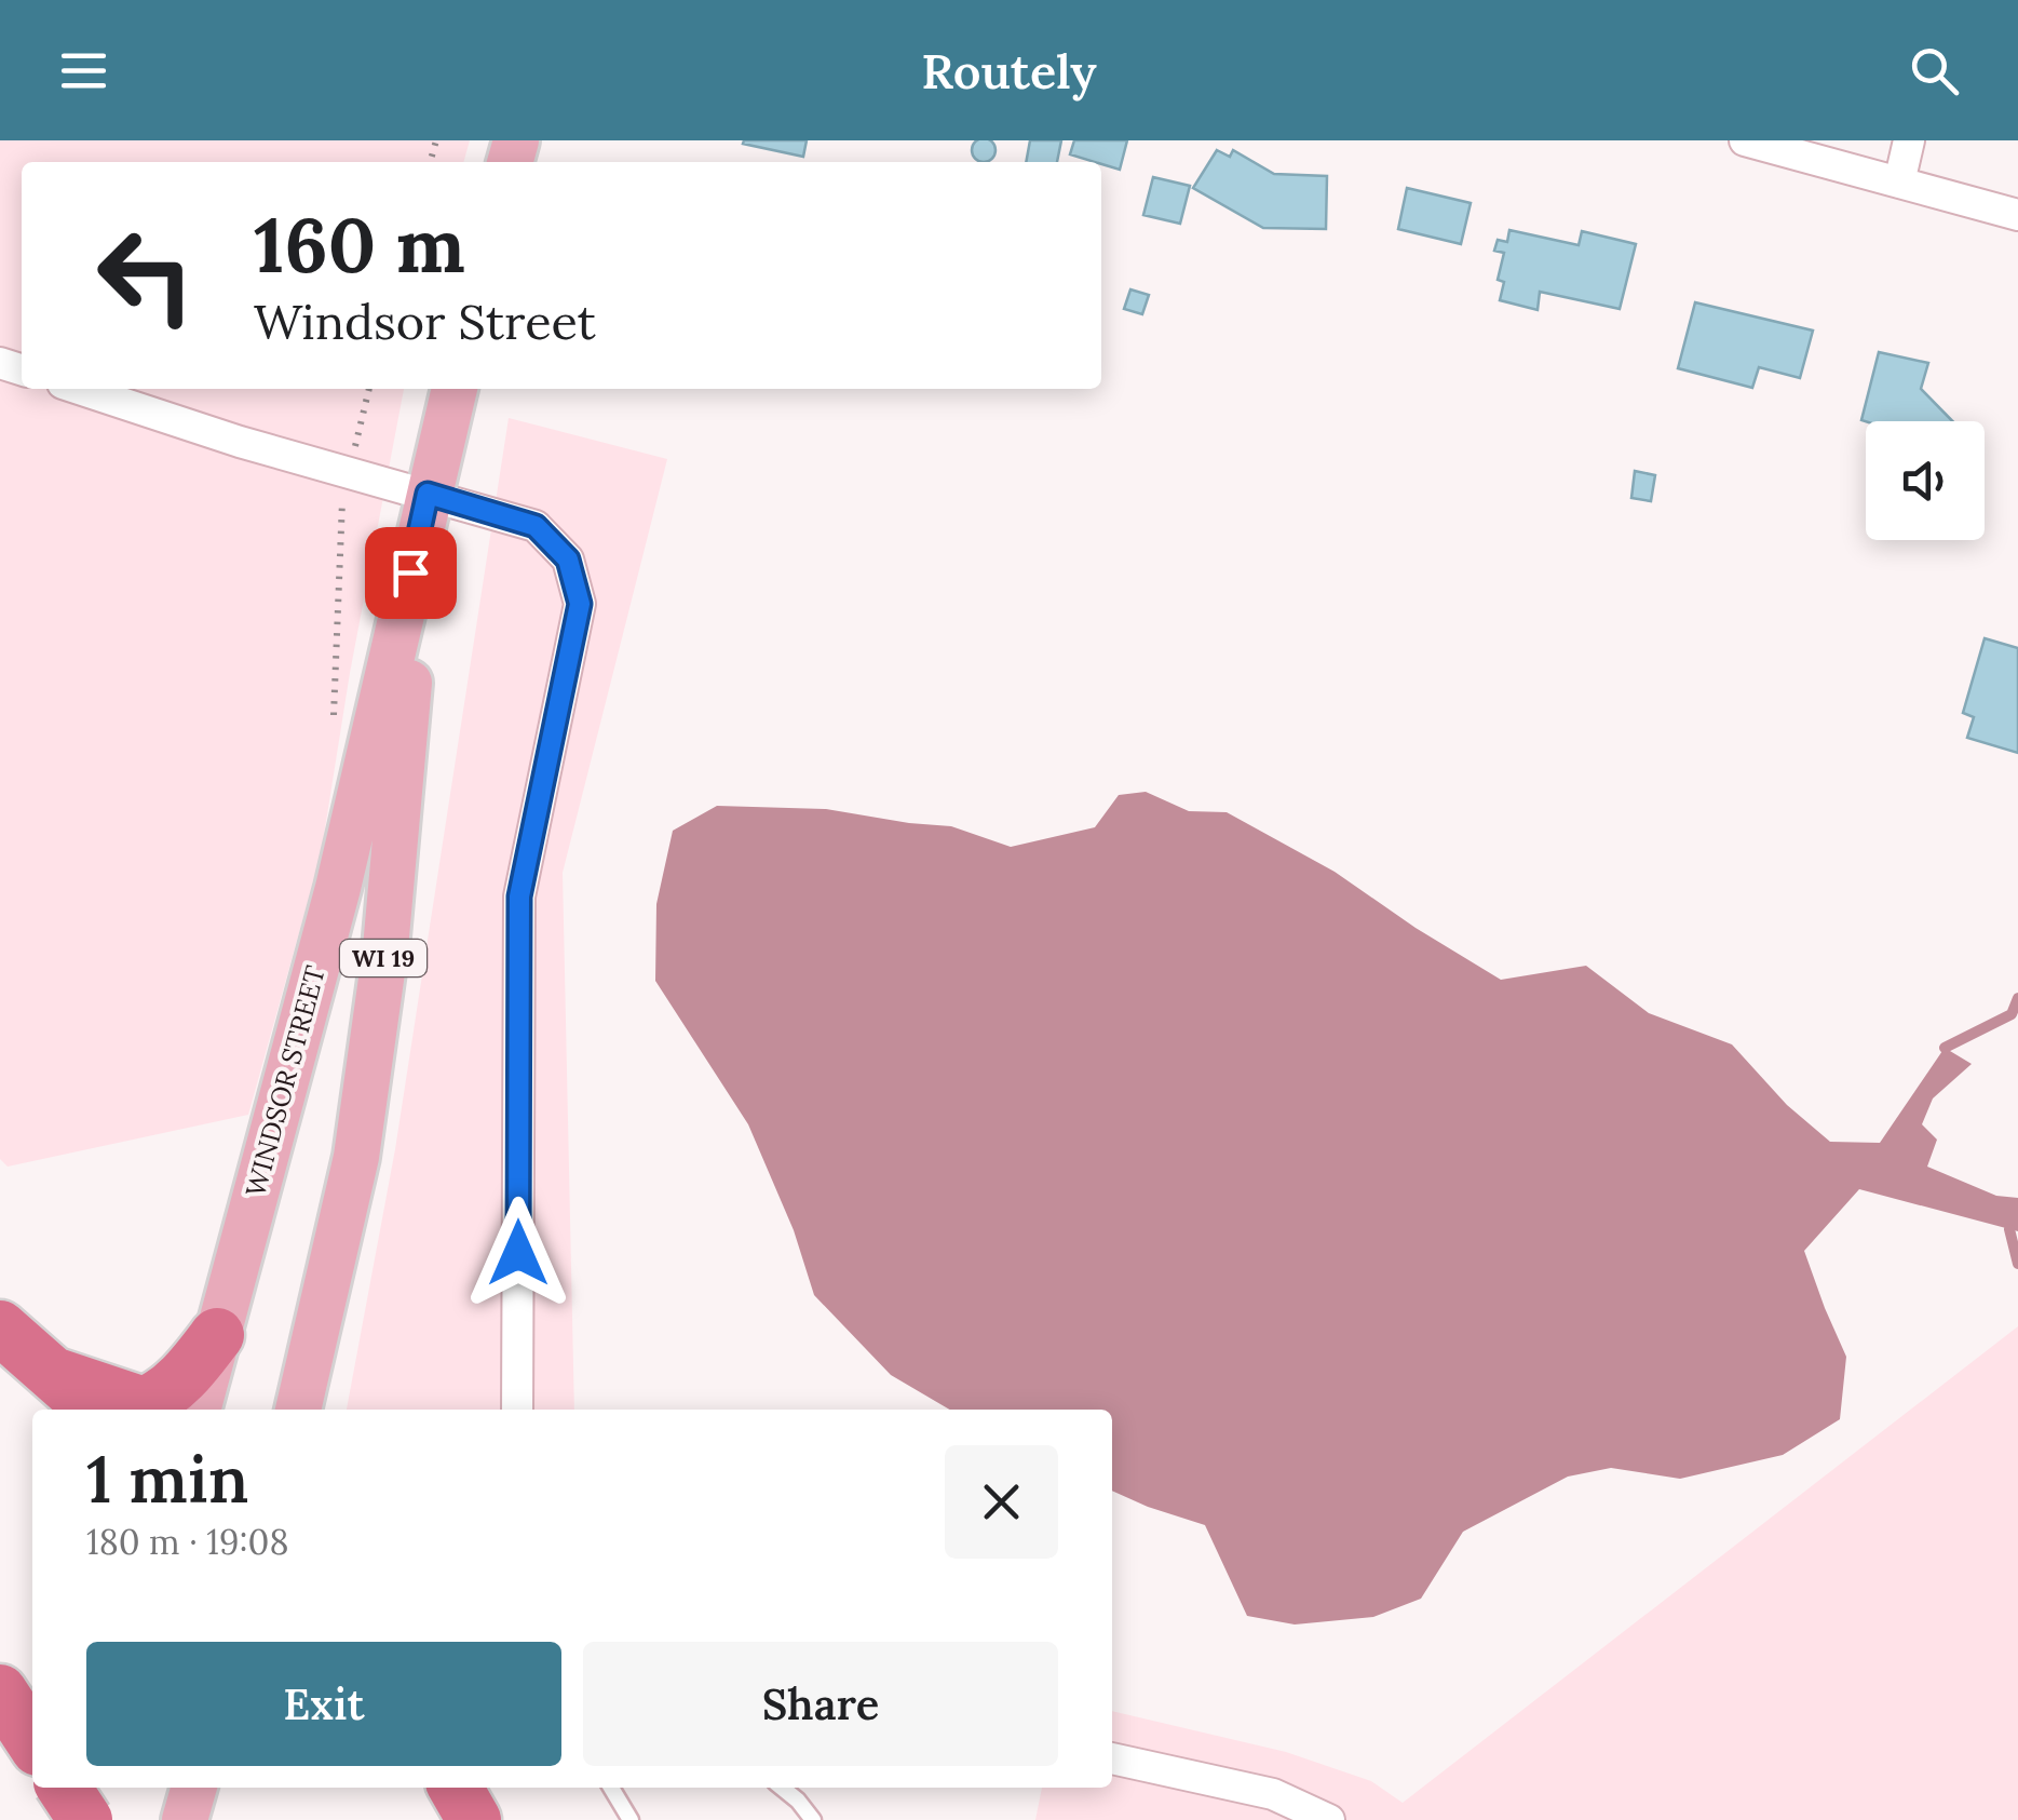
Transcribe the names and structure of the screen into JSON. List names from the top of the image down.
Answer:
{
  "streets": {
    "main road": ["WI 19", "WINDSOR STREET"]
  },
  "page": {
    "header": "Routely",
    "turn": ["160 m", "Windsor Street"],
    "heading": ["1 min", "180 m · 19:08"],
    "buttons": ["Exit", "Share"]
  }
}
